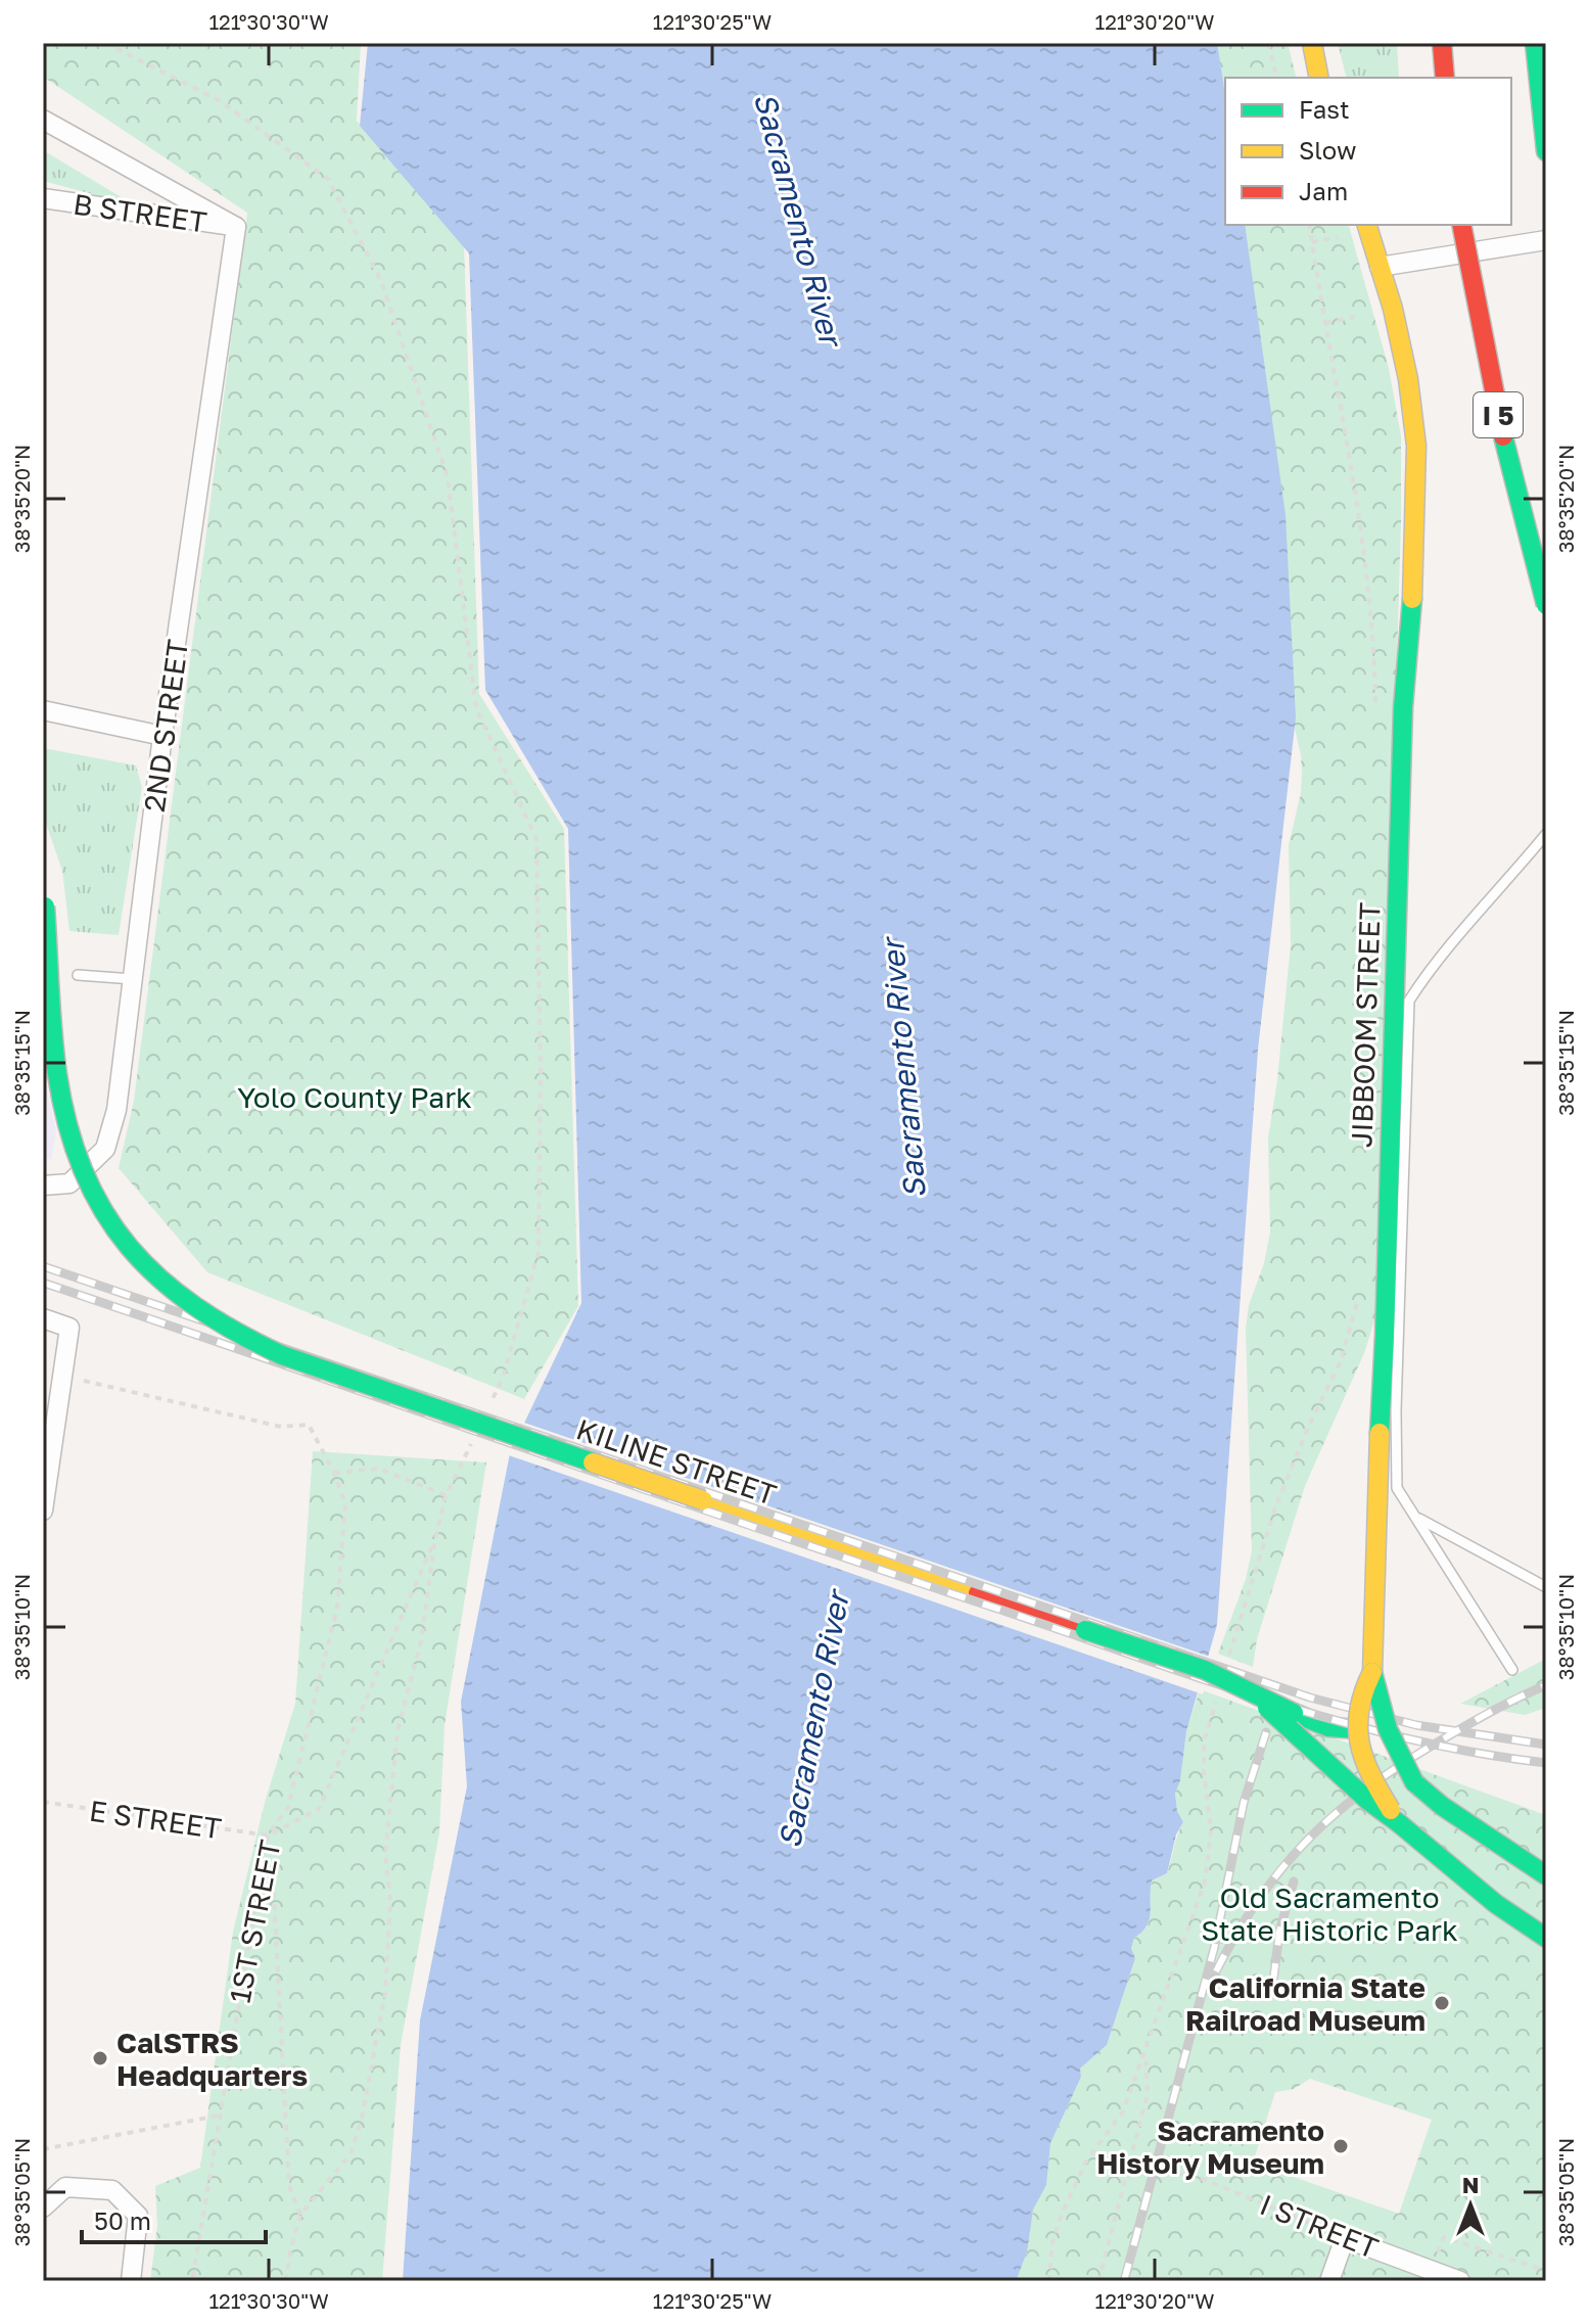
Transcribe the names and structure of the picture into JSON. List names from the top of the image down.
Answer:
{
  "streets": {
    "main road": ["I 5", "JIBBOOM STREET", "KILINE STREET"],
    "street": ["B STREET", "2ND STREET", "I STREET"],
    "path": ["E STREET", "1ST STREET"]
  },
  "crossings": [
    ["B STREET", "2ND STREET"],
    ["JIBBOOM STREET", "KILINE STREET"],
    ["E STREET", "1ST STREET"]
  ],
  "water": ["Sacramento River"],
  "parks": ["Yolo County Park", "Old Sacramento State Historic Park"],
  "places": ["California State Railroad Museum", "CalSTRS Headquarters", "Sacramento History Museum"],
  "legend": ["Fast", "Slow", "Jam"],
  "scale_bar": "50 m",
  "north": "top",
  "coordinates": [
    "121°30'30\"W",
    "121°30'25\"W",
    "121°30'20\"W",
    "38°35'20\"N",
    "38°35'15\"N",
    "38°35'10\"N",
    "38°35'05\"N"
  ]
}
